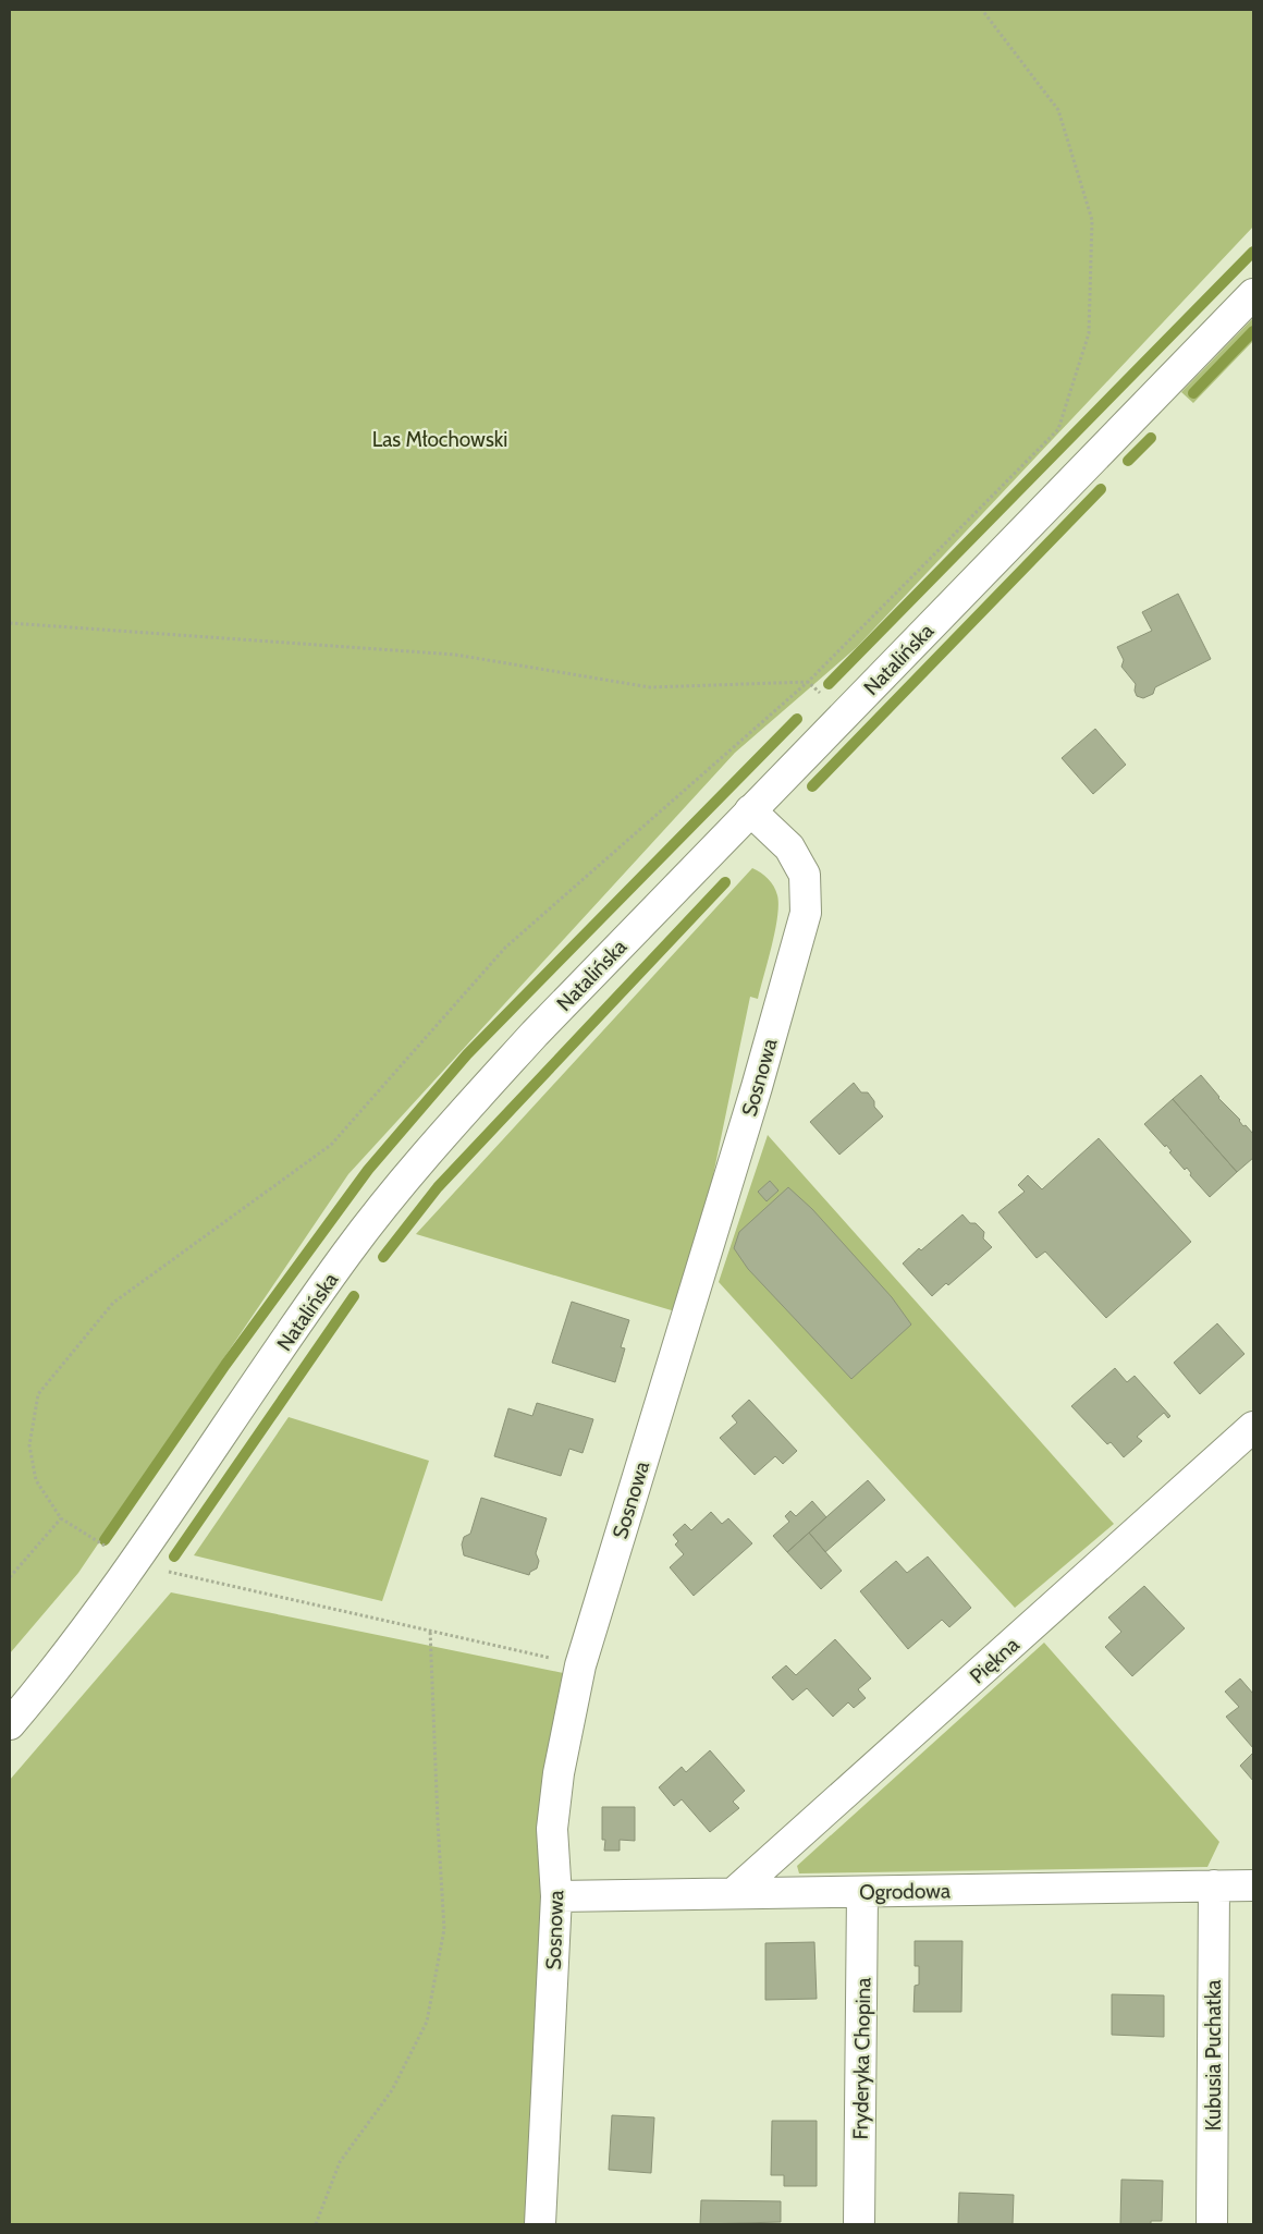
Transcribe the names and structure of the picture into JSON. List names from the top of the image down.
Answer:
{
  "streets": {
    "street": [
      "Natalińska",
      "Sosnowa",
      "Piękna",
      "Ogrodowa",
      "Kubusia Puchatka",
      "Fryderyka Chopina"
    ]
  },
  "crossings": [
    ["Natalińska", "Sosnowa"],
    ["Sosnowa", "Ogrodowa"],
    ["Piękna", "Ogrodowa"],
    ["Ogrodowa", "Kubusia Puchatka"],
    ["Ogrodowa", "Fryderyka Chopina"]
  ],
  "parks": ["Las Młochowski"]
}
